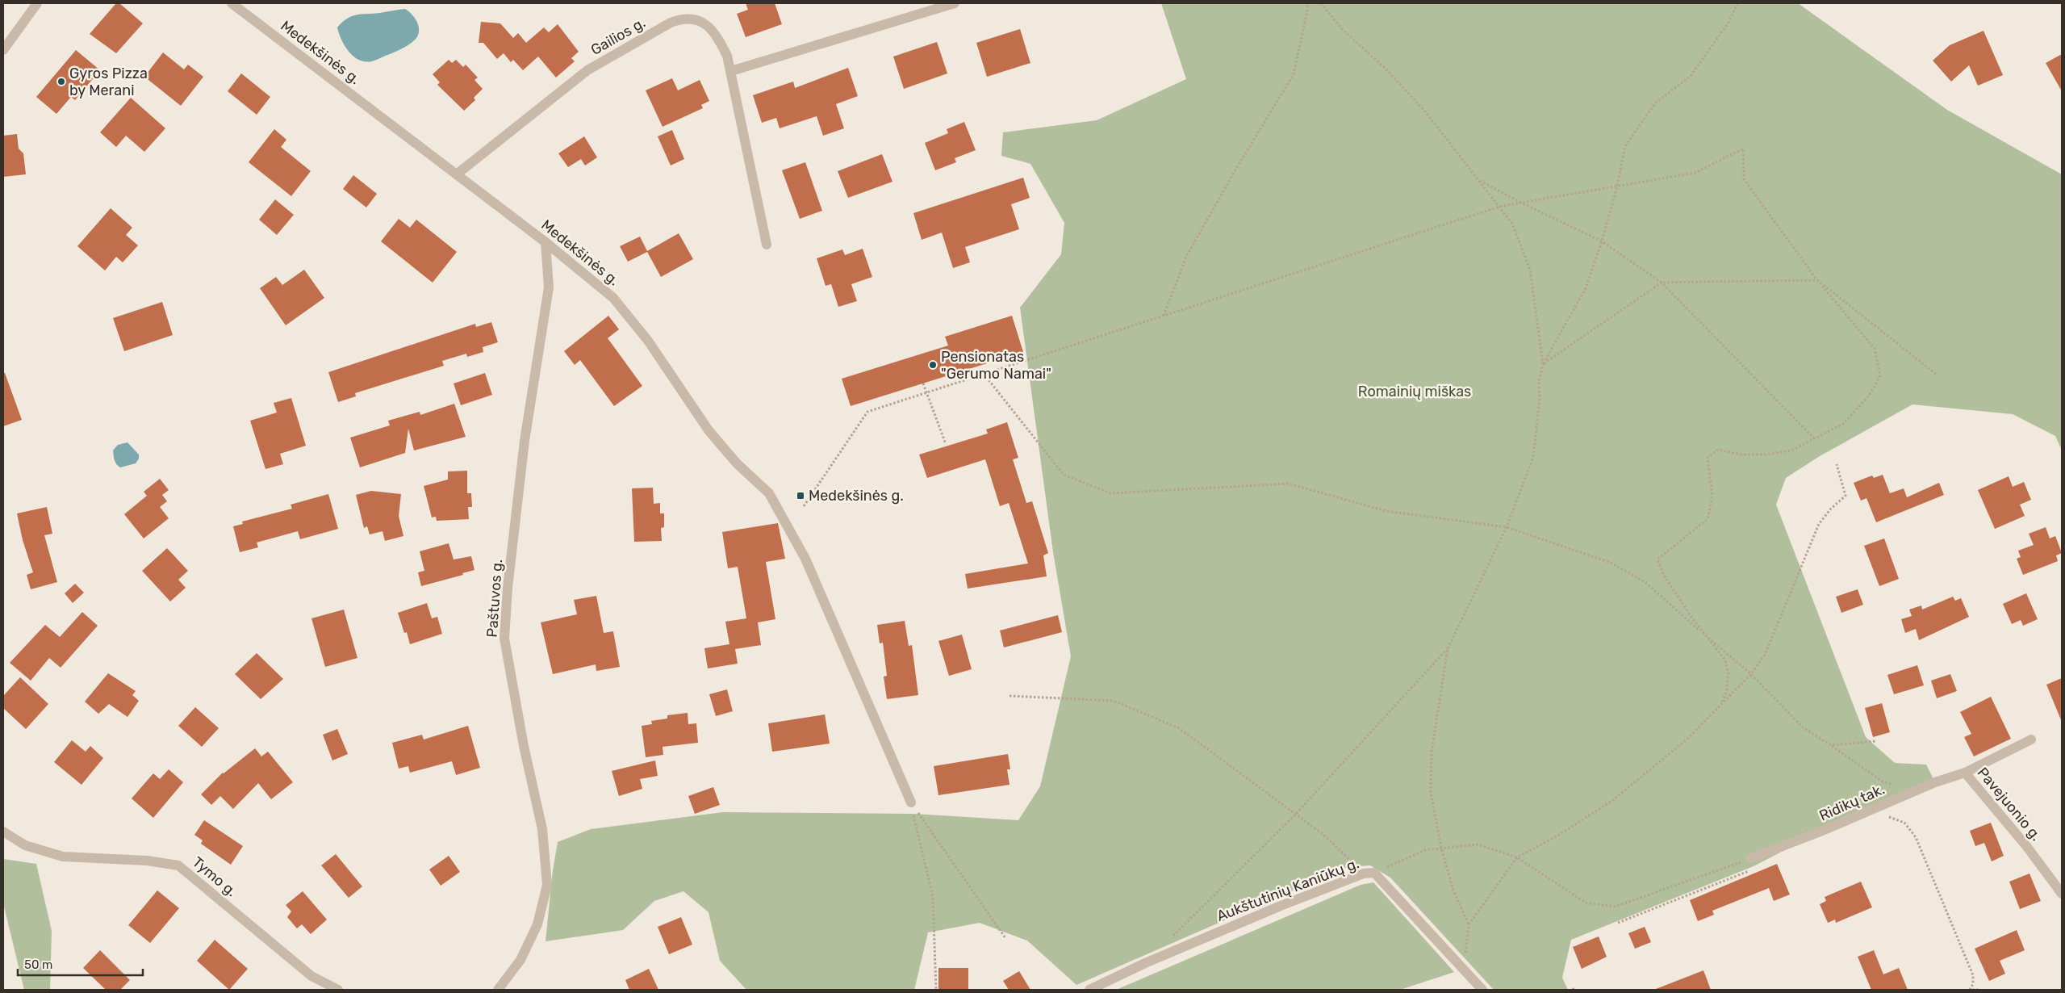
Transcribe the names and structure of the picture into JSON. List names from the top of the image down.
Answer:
{
  "streets": {
    "street": [
      "Gailios g.",
      "Medekšinės g.",
      "Paštuvos g.",
      "Ridikų tak.",
      "Pavejuonio g.",
      "Tymo g.",
      "Aukštutinių Kaniūkų g."
    ]
  },
  "crossings": [
    ["Gailios g.", "Medekšinės g."],
    ["Medekšinės g.", "Paštuvos g."],
    ["Ridikų tak.", "Pavejuonio g."]
  ],
  "parks": ["Romainių miškas"],
  "places": {
    "other": ["Gyros Pizza by Merani", "Pensionatas \"Gerumo Namai\""],
    "transit": ["Medekšinės g."]
  },
  "scale_bar": "50 m"
}
